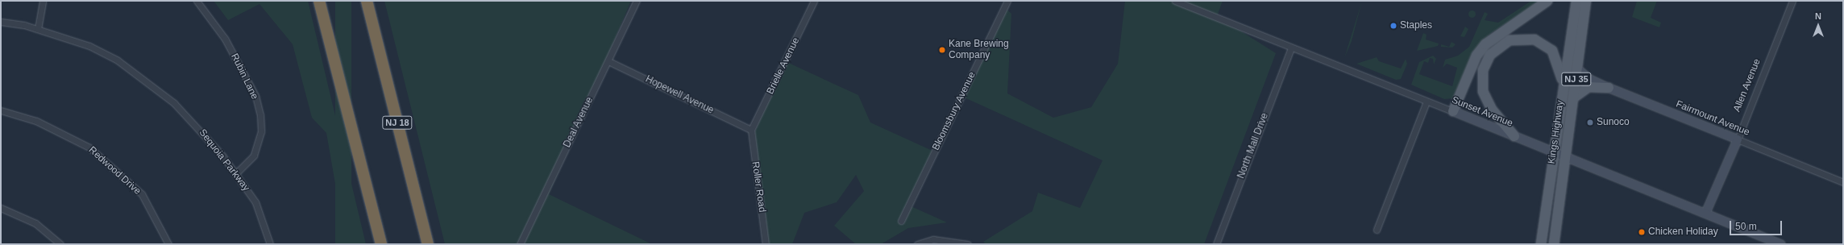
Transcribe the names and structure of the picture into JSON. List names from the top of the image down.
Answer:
{
  "streets": {
    "highway": ["NJ 18"],
    "main road": ["NJ 35", "Kings Highway"],
    "street": [
      "Brielle Avenue",
      "Rubin Lane",
      "Allen Avenue",
      "Hopewell Avenue",
      "Bloomsbury Avenue",
      "Sunset Avenue",
      "Fairmount Avenue",
      "Deal Avenue",
      "North Mall Drive",
      "Sequoia Parkway",
      "Redwood Drive",
      "Roller Road"
    ]
  },
  "crossings": [
    ["Brielle Avenue", "Hopewell Avenue"],
    ["Brielle Avenue", "Roller Road"],
    ["Rubin Lane", "Sequoia Parkway"],
    ["Allen Avenue", "Sunset Avenue"],
    ["Allen Avenue", "Fairmount Avenue"],
    ["Hopewell Avenue", "Deal Avenue"],
    ["Hopewell Avenue", "Roller Road"],
    ["Sunset Avenue", "Kings Highway"],
    ["Sunset Avenue", "North Mall Drive"],
    ["Fairmount Avenue", "Kings Highway"]
  ],
  "places": [
    "Staples",
    "Kane Brewing Company",
    "Sunoco",
    "Chicken Holiday"
  ],
  "scale_bar": "50 m",
  "north": "top"
}
